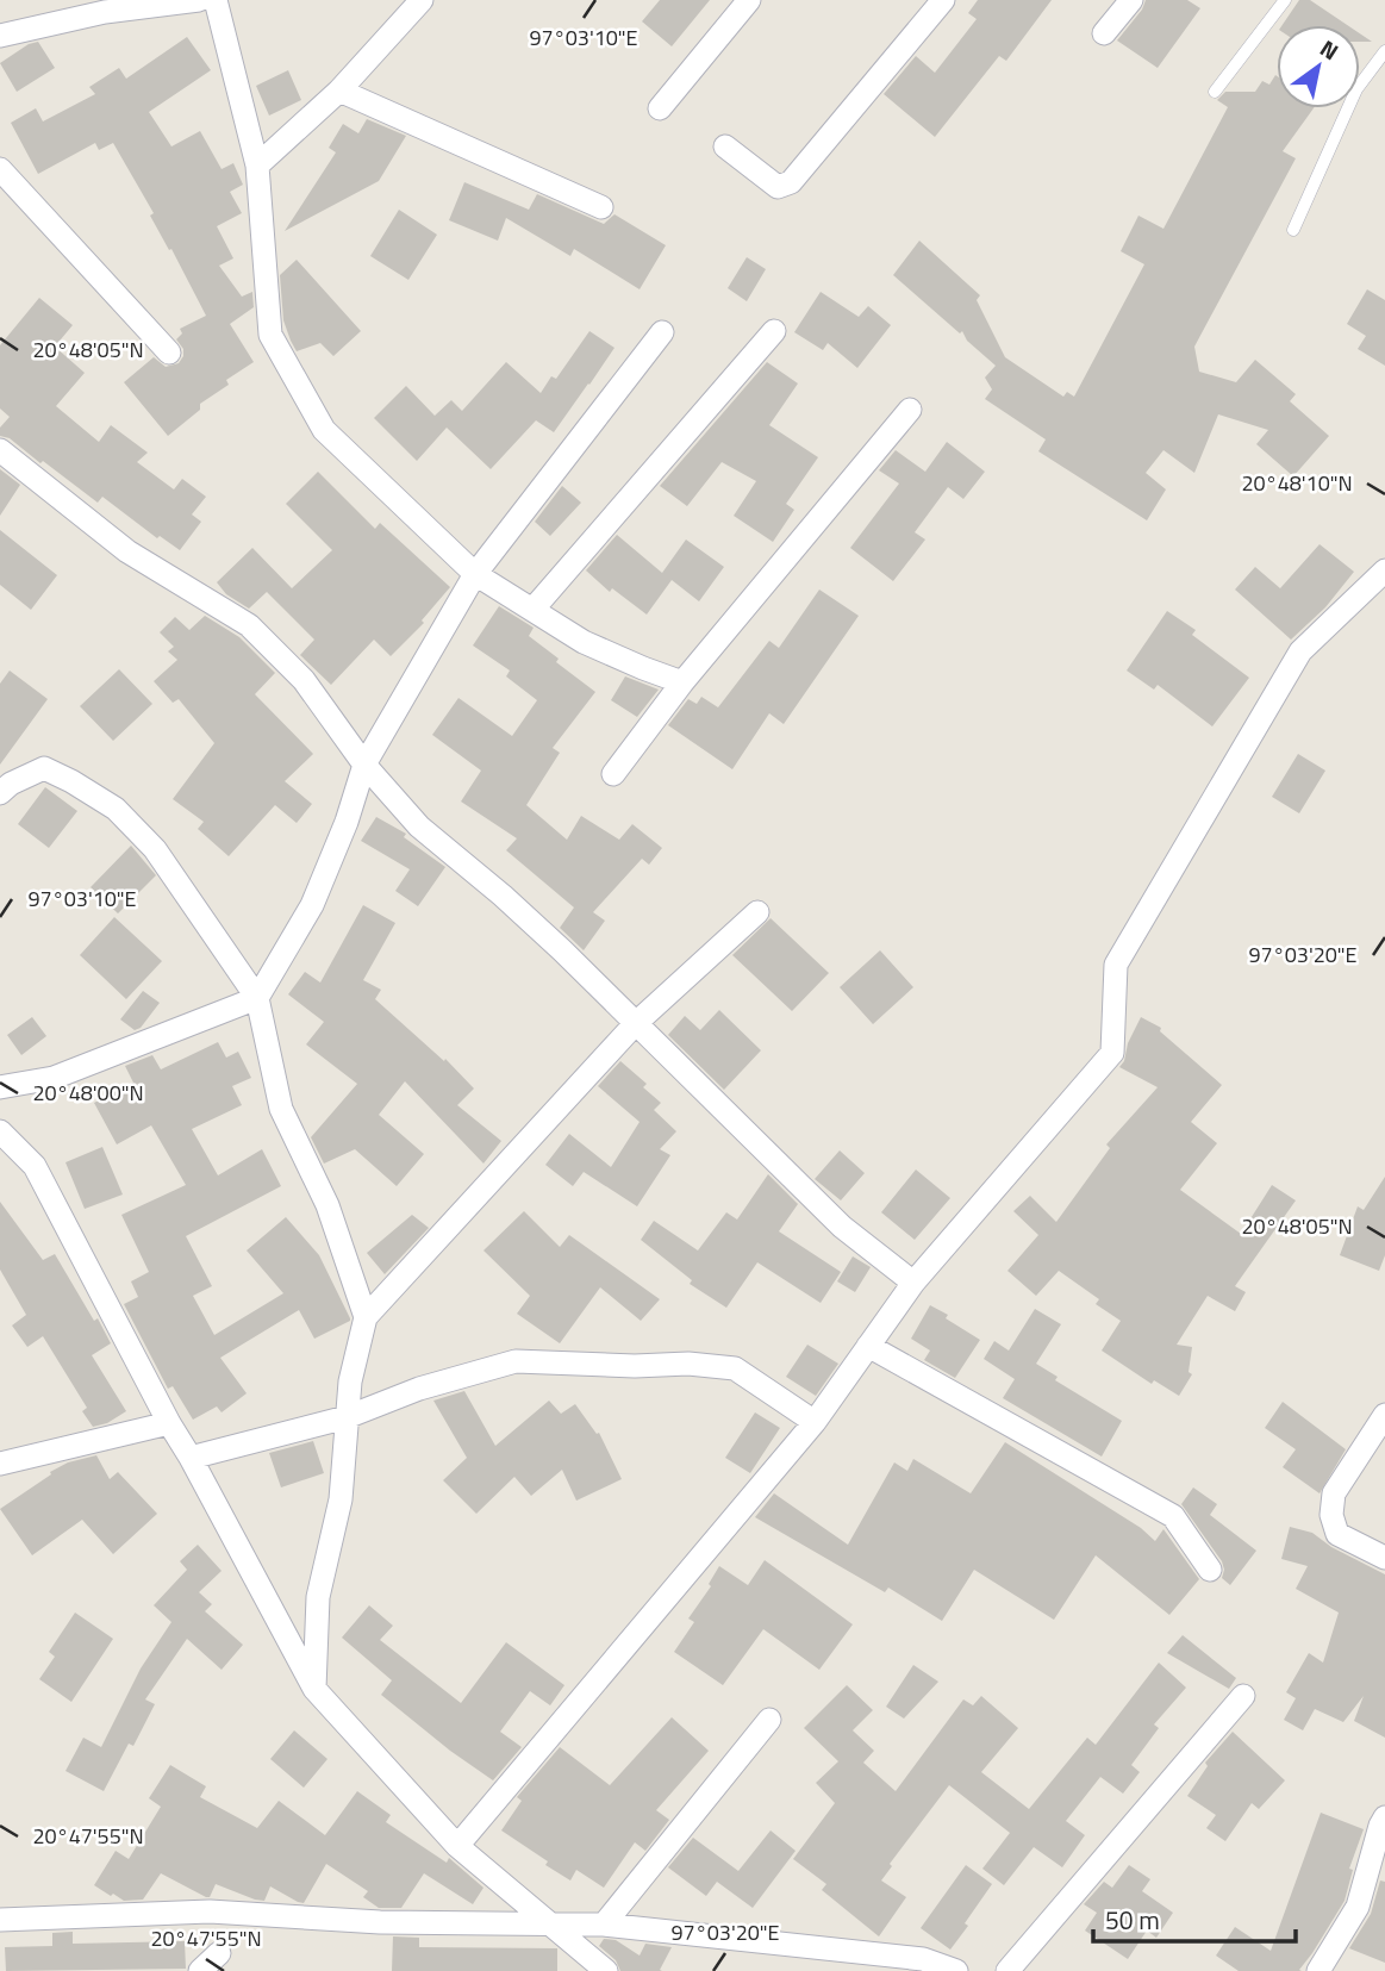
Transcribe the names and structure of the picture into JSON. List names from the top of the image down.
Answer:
{
  "scale_bar": "50 m",
  "north": "top right",
  "coordinates": [
    "97°03'10\"E",
    "20°48'05\"N",
    "20°48'10\"N",
    "97°03'20\"E",
    "20°48'00\"N",
    "20°47'55\"N"
  ]
}
